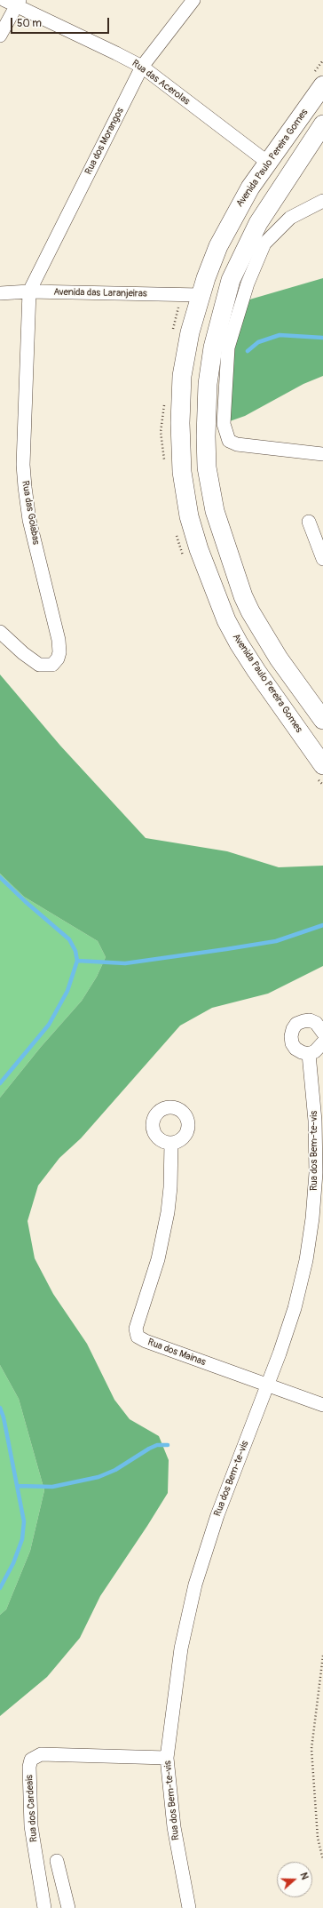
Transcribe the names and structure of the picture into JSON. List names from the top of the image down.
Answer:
{
  "streets": {
    "main road": ["Avenida Paulo Pereira Gomes"],
    "street": [
      "Rua das Acerolas",
      "Rua dos Morangos",
      "Avenida das Laranjeiras",
      "Rua das Goiabas",
      "Rua dos Bem-te-vis",
      "Rua dos Mainas",
      "Rua dos Cardeais"
    ]
  },
  "crossings": [
    ["Rua das Acerolas", "Rua dos Morangos"],
    ["Rua das Acerolas", "Avenida Paulo Pereira Gomes"],
    ["Rua dos Morangos", "Avenida das Laranjeiras"],
    ["Rua dos Morangos", "Rua das Goiabas"],
    ["Avenida Paulo Pereira Gomes", "Avenida das Laranjeiras"],
    ["Avenida das Laranjeiras", "Rua das Goiabas"],
    ["Rua dos Bem-te-vis", "Rua dos Mainas"],
    ["Rua dos Bem-te-vis", "Rua dos Cardeais"]
  ],
  "scale_bar": "50 m",
  "north": "right"
}
